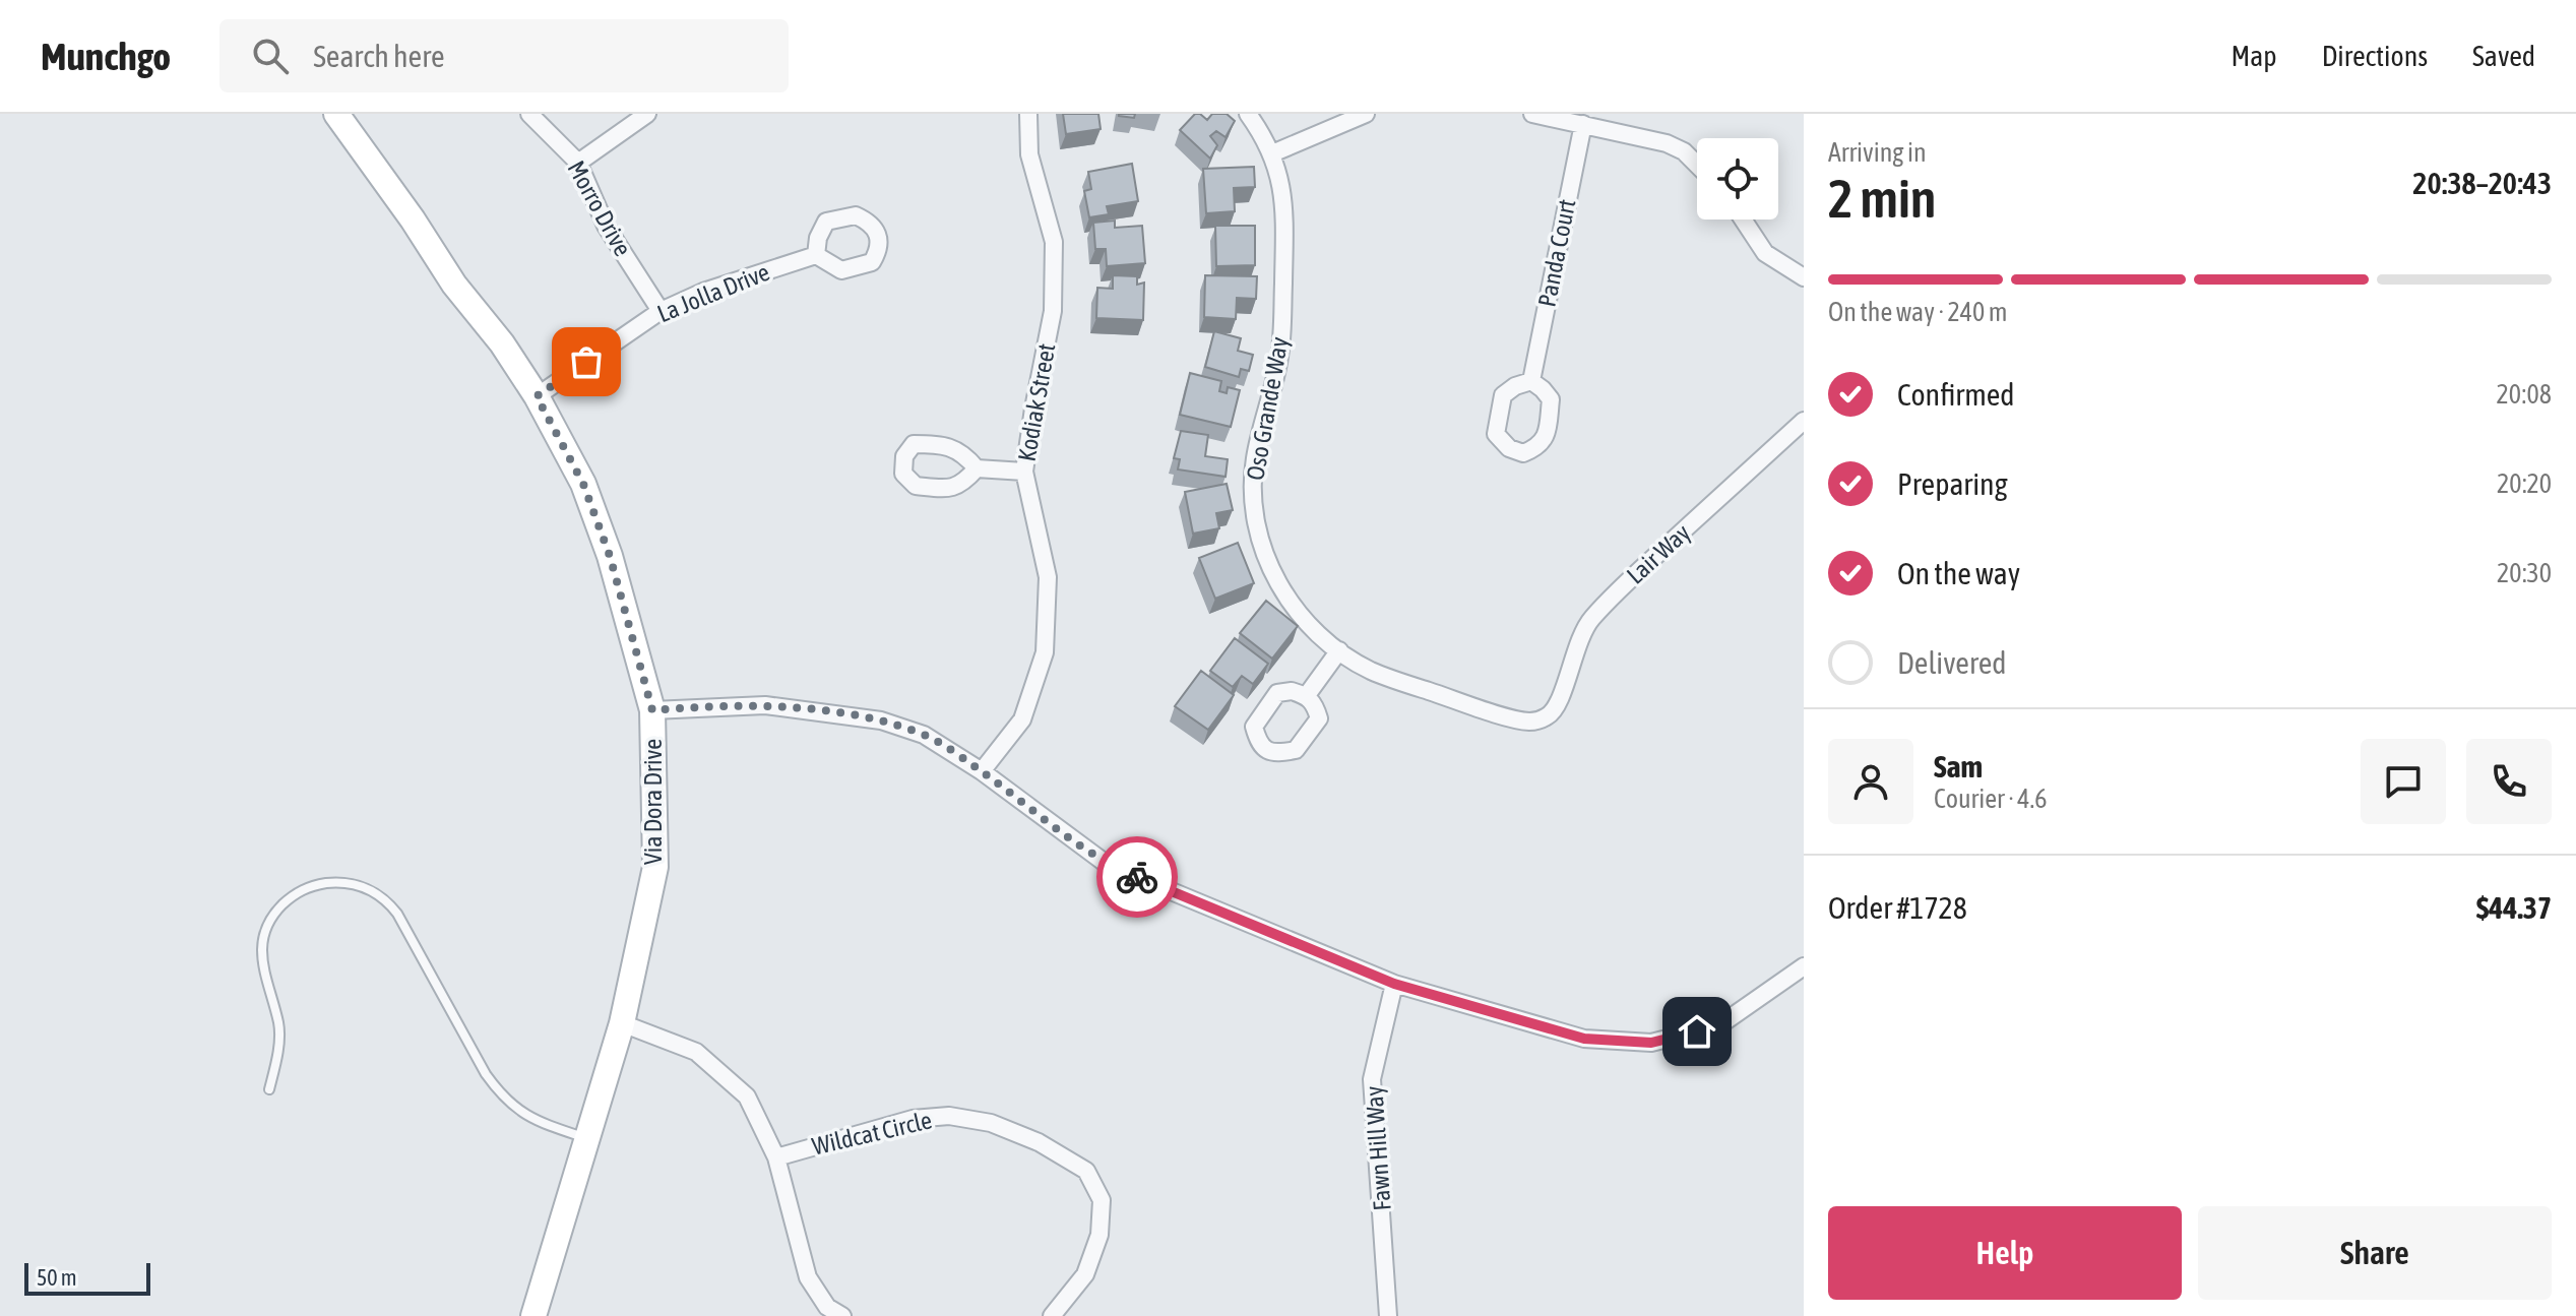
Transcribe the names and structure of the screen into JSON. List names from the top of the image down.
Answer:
{
  "streets": {
    "street": [
      "Morro Drive",
      "Panda Court",
      "La Jolla Drive",
      "Kodiak Street",
      "Oso Grande Way",
      "Lair Way",
      "Via Dora Drive",
      "Wildcat Circle",
      "Fawn Hill Way"
    ]
  },
  "crossings": [
    ["Morro Drive", "La Jolla Drive"],
    ["La Jolla Drive", "Via Dora Drive"],
    ["Oso Grande Way", "Lair Way"]
  ],
  "scale_bar": "50 m",
  "page": {
    "header": "Munchgo",
    "search": "Search here",
    "nav": ["Map", "Directions", "Saved"],
    "heading": ["2 min", "Arriving in", "20:38–20:43"],
    "panel": [
      "Sam",
      "Courier · 4.6",
      "Order #1728",
      "$44.37"
    ],
    "bar": "On the way · 240 m",
    "list": [
      ["Confirmed", "20:08"],
      ["Preparing", "20:20"],
      ["On the way", "20:30"],
      "Delivered"
    ],
    "buttons": ["Help", "Share"],
    "scale": "50 m"
  }
}
